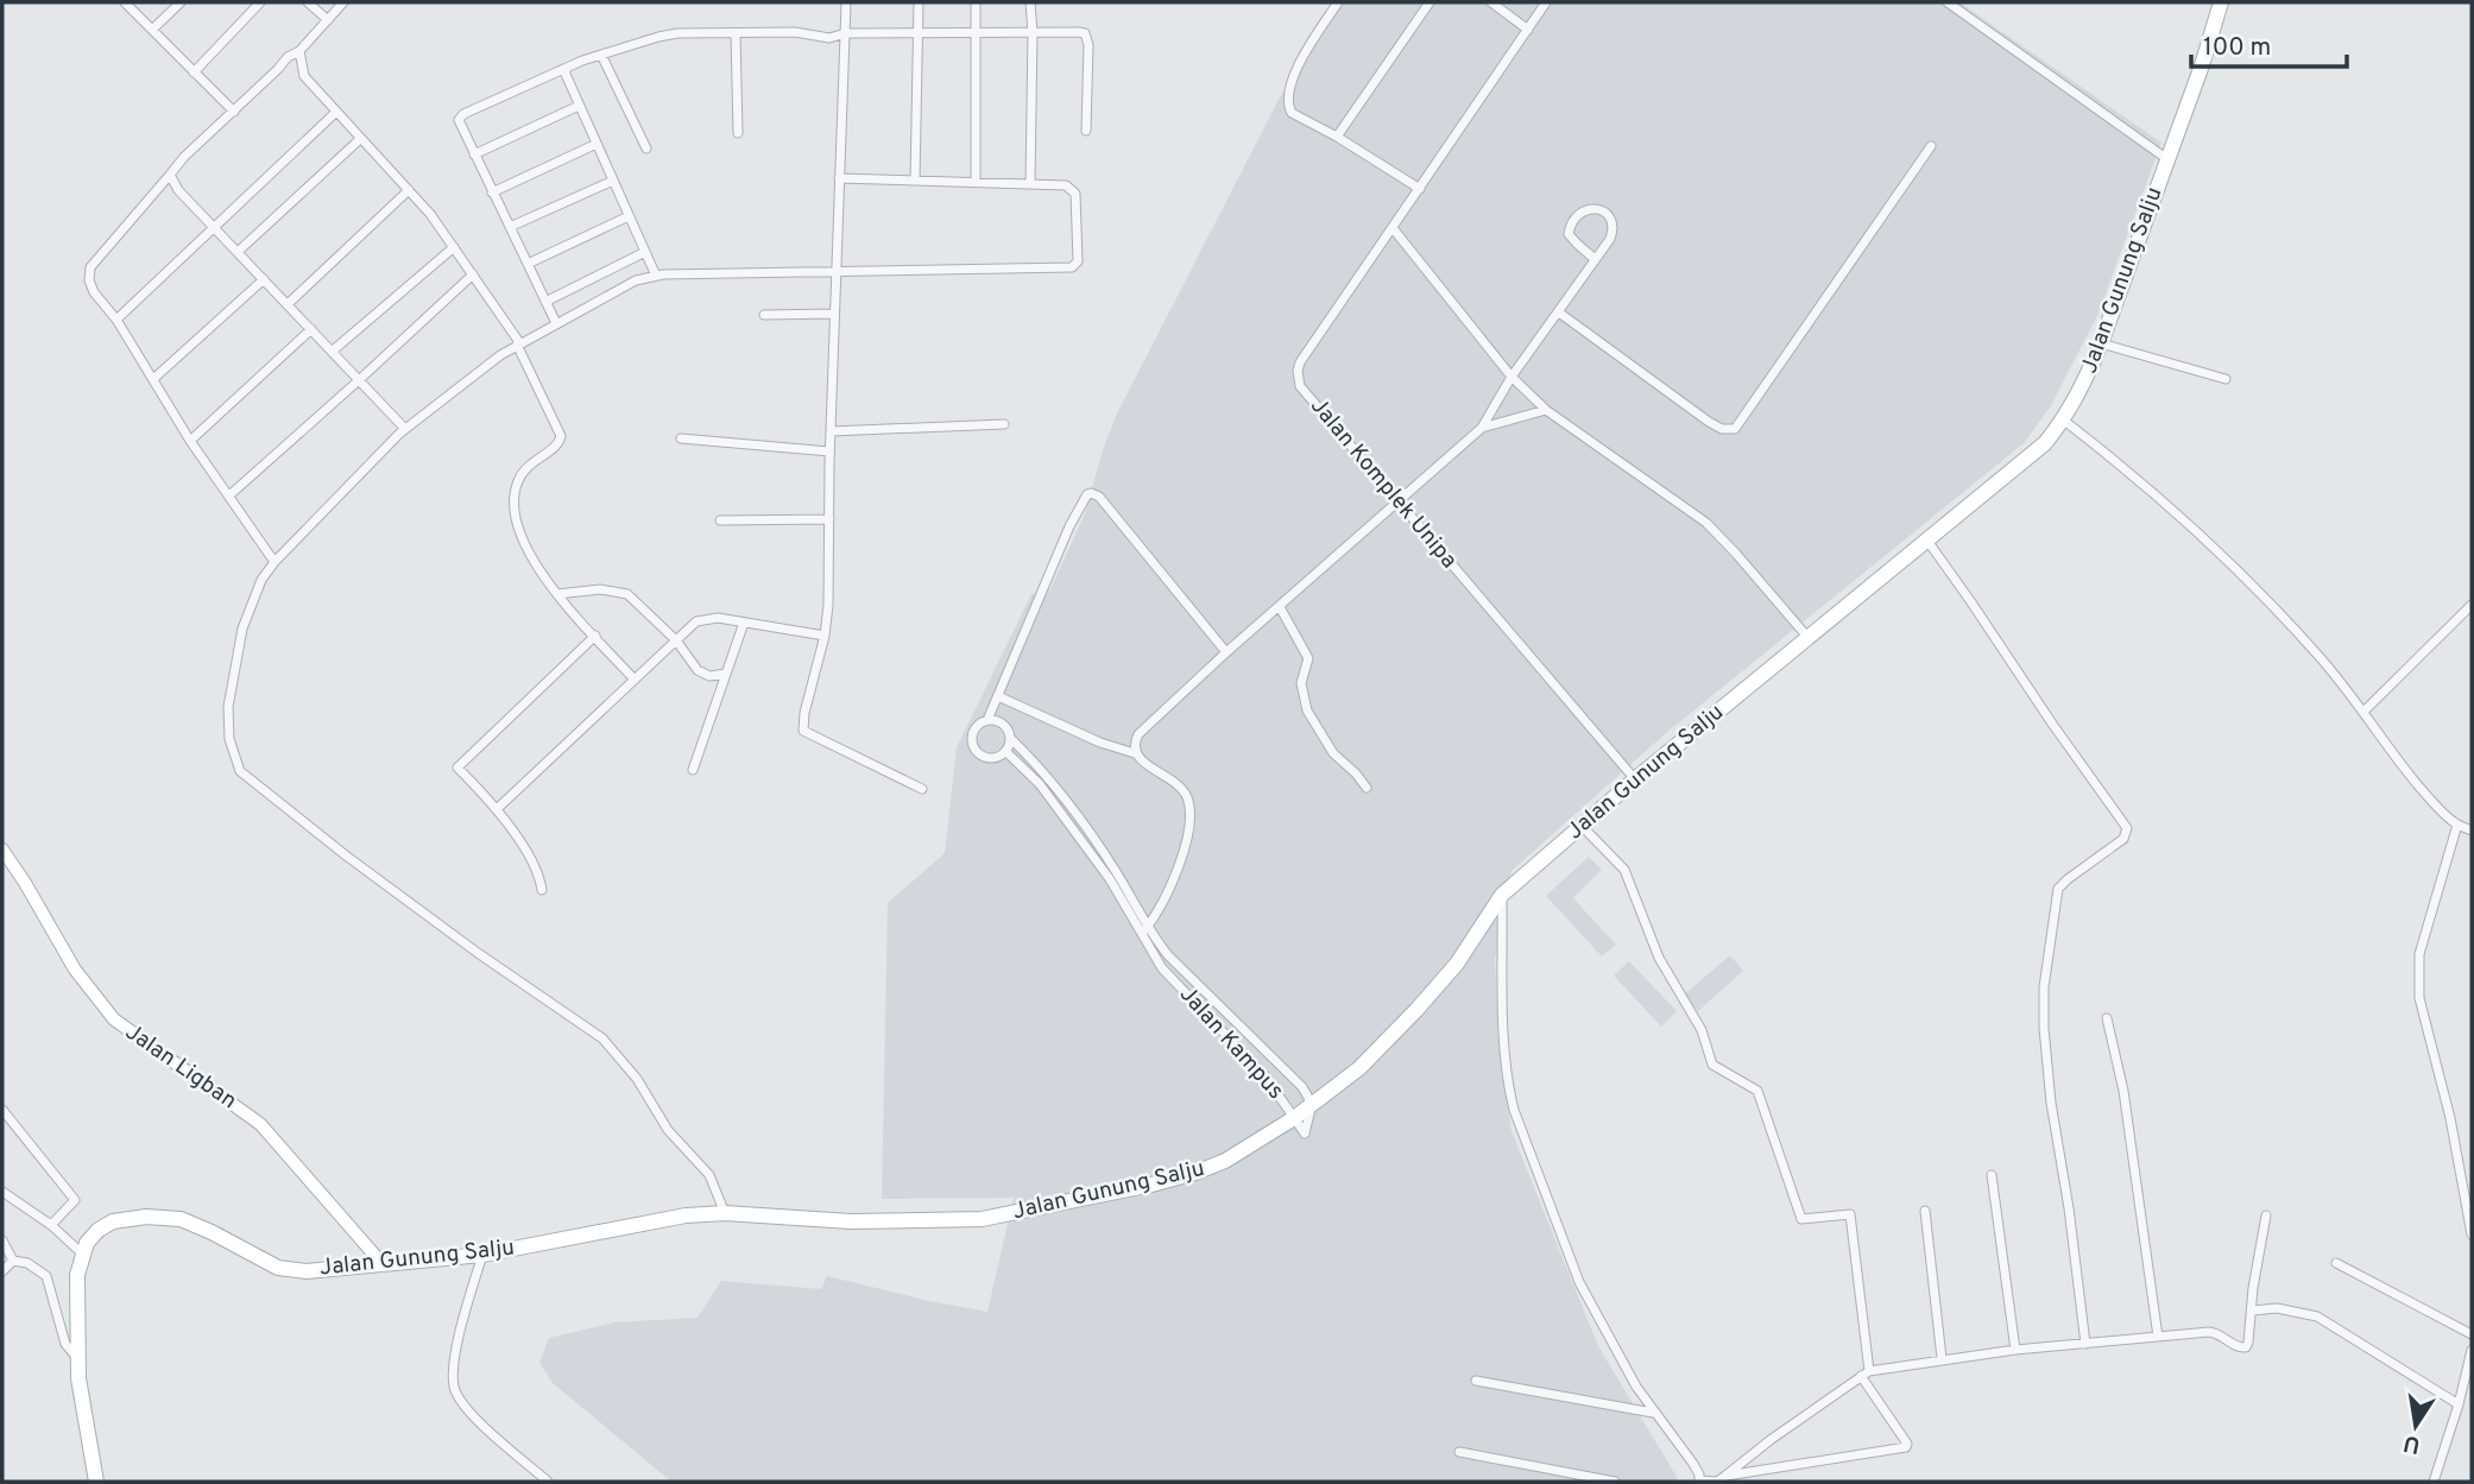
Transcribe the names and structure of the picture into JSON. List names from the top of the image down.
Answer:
{
  "streets": {
    "main road": ["Jalan Gunung Salju", "Jalan Ligban"],
    "street": ["Jalan Komplek Unipa", "Jalan Kampus"]
  },
  "crossings": [
    ["Jalan Gunung Salju", "Jalan Komplek Unipa"],
    ["Jalan Gunung Salju", "Jalan Kampus"],
    ["Jalan Gunung Salju", "Jalan Ligban"]
  ],
  "scale_bar": "100 m",
  "north": "bottom"
}
